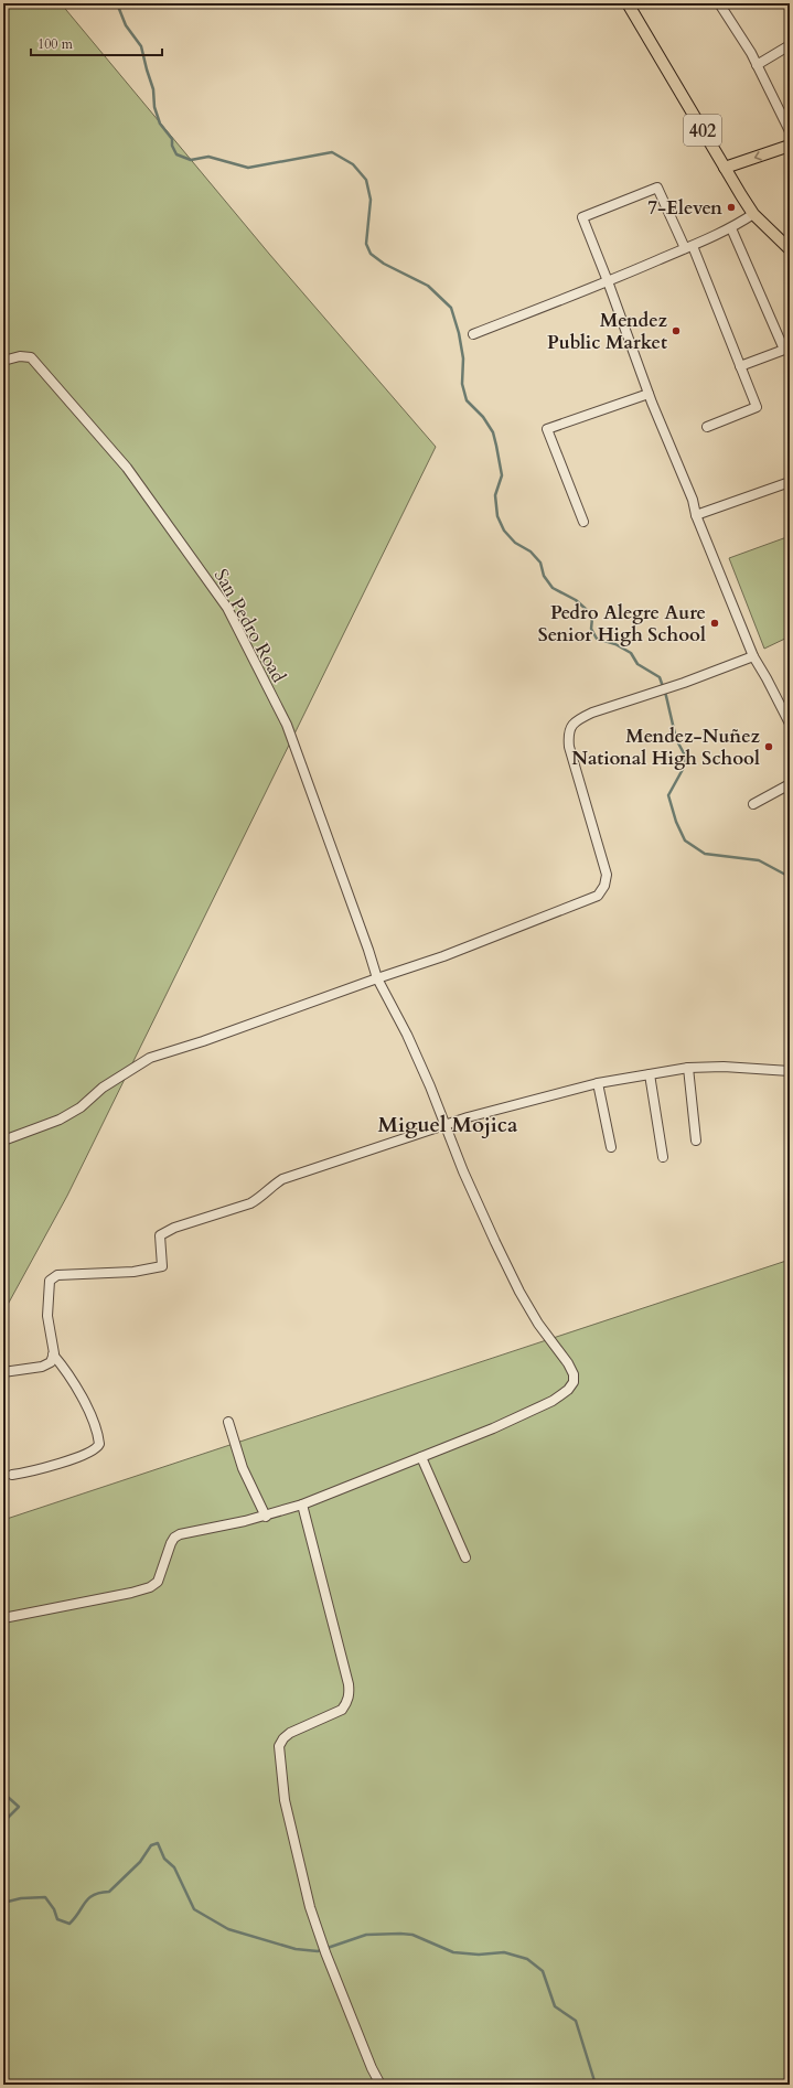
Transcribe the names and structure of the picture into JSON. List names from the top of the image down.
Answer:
{
  "streets": {
    "main road": ["402"],
    "street": ["San Pedro Road"]
  },
  "districts": ["Miguel Mojica"],
  "places": [
    "7-Eleven",
    "Mendez Public Market",
    "Pedro Alegre Aure Senior High School",
    "Mendez-Nuñez National High School"
  ],
  "scale_bar": "100 m"
}
